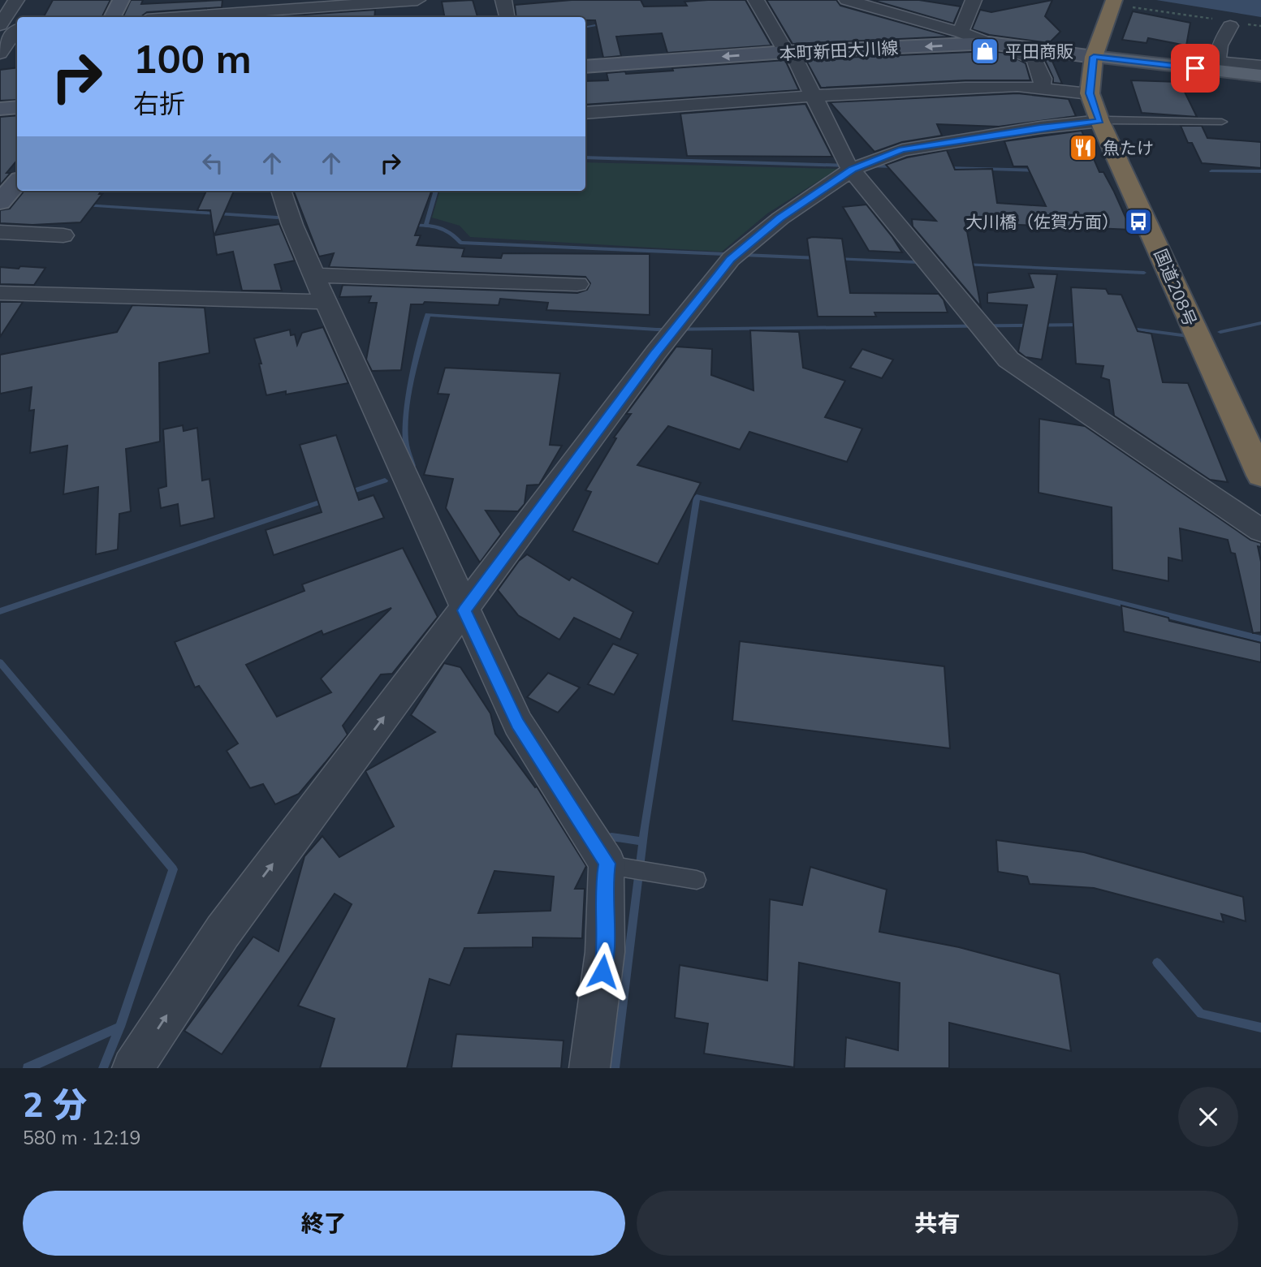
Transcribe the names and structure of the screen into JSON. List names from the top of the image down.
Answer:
{
  "streets": {
    "highway": ["国道208号"],
    "main road": ["本町新田大川線"]
  },
  "crossings": [
    ["本町新田大川線", "国道208号"]
  ],
  "one_way": ["本町新田大川線"],
  "places": {
    "shop": ["平田商販"],
    "restaurant": ["魚たけ"],
    "bus stop": ["大川橋（佐賀方面）"]
  },
  "page": {
    "turn": ["100 m", "右折"],
    "heading": ["2 分", "580 m · 12:19"],
    "buttons": ["終了", "共有"]
  }
}
